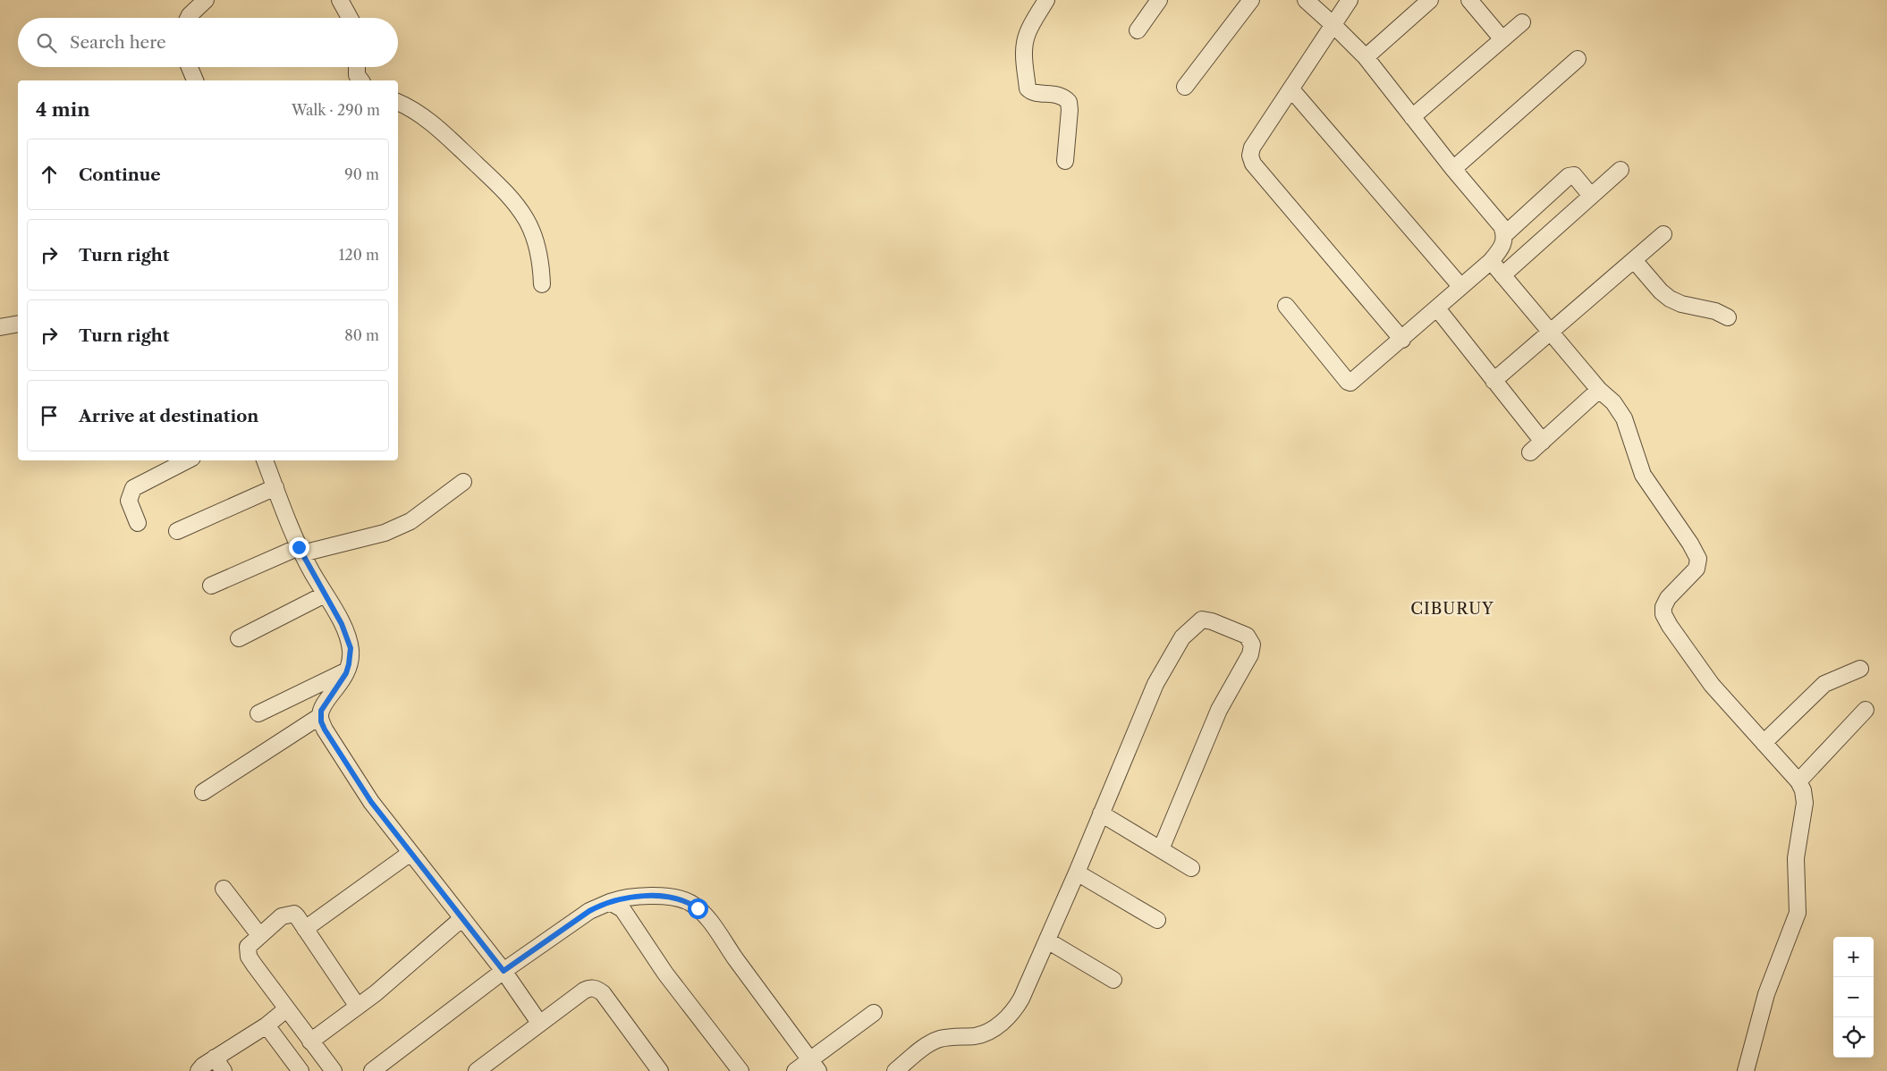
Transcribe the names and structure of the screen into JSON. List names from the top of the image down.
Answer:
{
  "districts": ["CIBURUY"],
  "page": {
    "search": "Search here",
    "heading": ["4 min", "Walk · 290 m"],
    "list": [
      ["Continue", "90 m"],
      ["Turn right", "120 m"],
      ["Turn right", "80 m"],
      "Arrive at destination"
    ],
    "map_buttons": ["+", "−"]
  }
}
